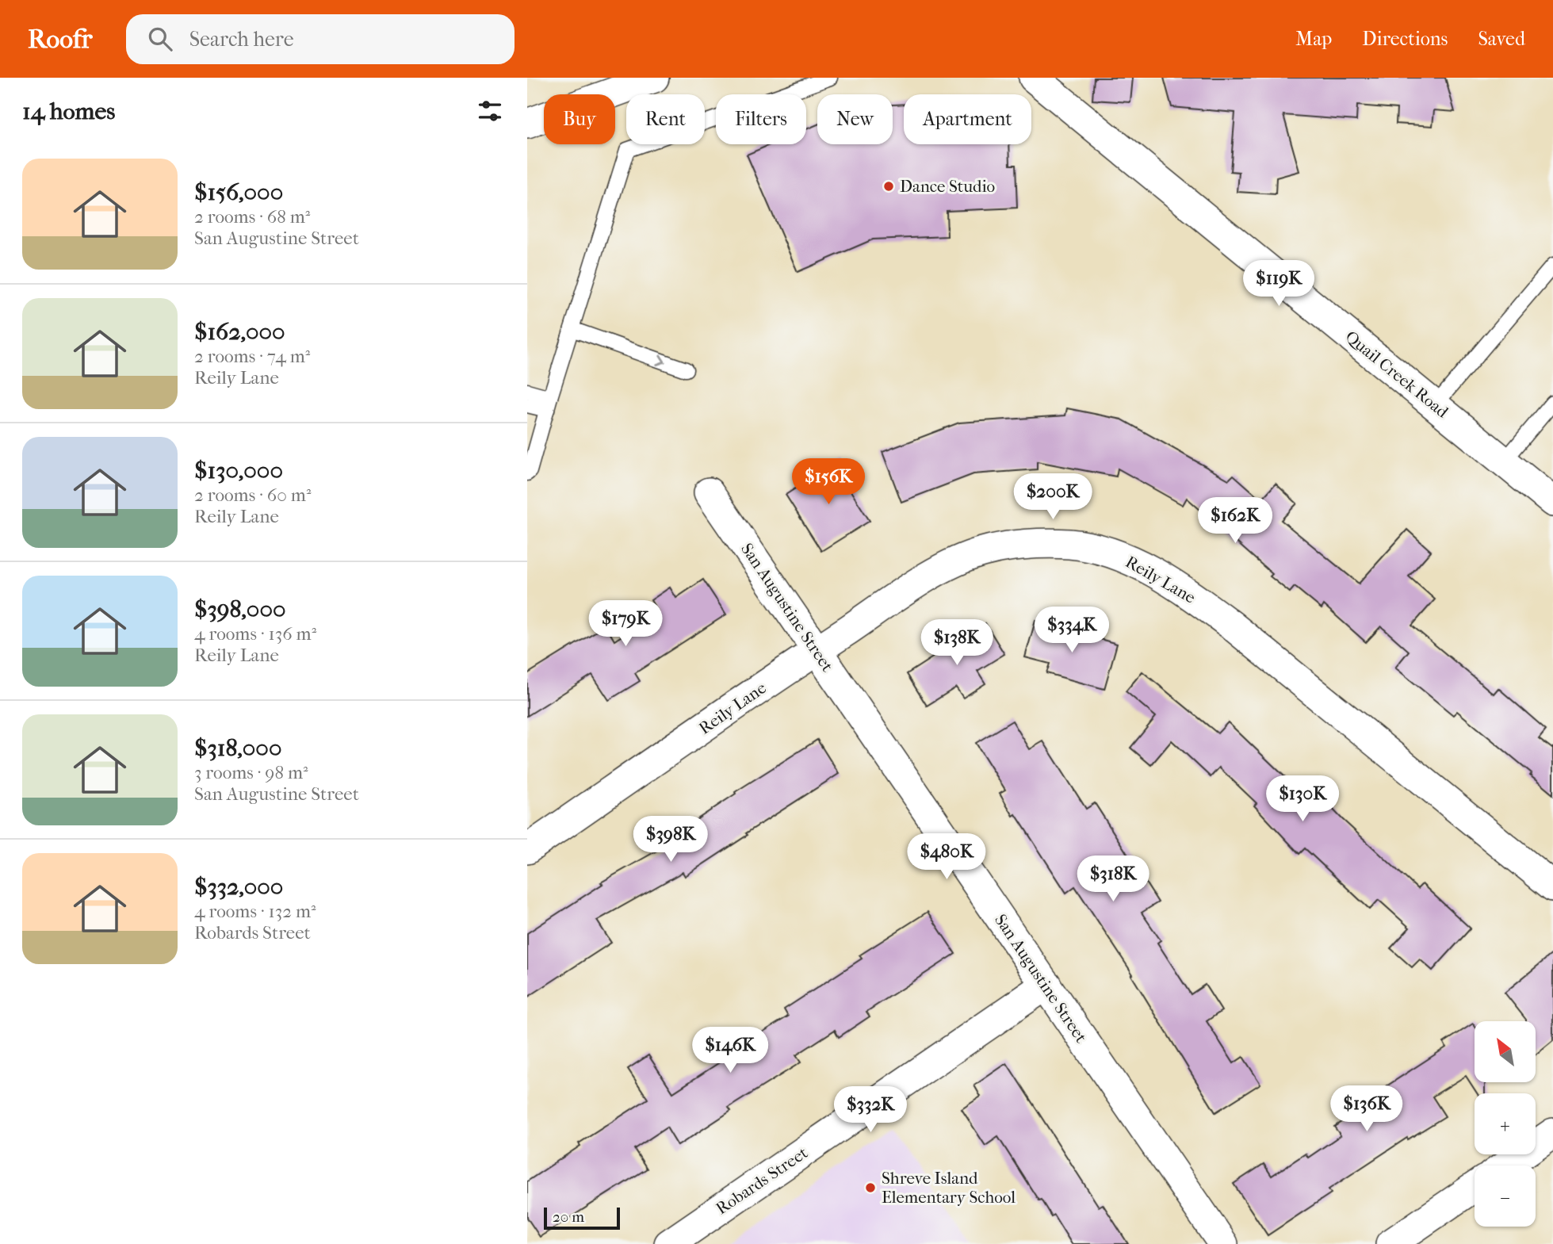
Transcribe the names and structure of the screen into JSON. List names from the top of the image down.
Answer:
{
  "streets": {
    "street": [
      "Quail Creek Road",
      "Reily Lane",
      "San Augustine Street",
      "Robards Street"
    ]
  },
  "crossings": [
    ["Reily Lane", "San Augustine Street"],
    ["San Augustine Street", "Robards Street"]
  ],
  "places": ["Dance Studio", "Shreve Island Elementary School"],
  "scale_bar": "20 m",
  "north": "top left",
  "page": {
    "header": "Roofr",
    "search": "Search here",
    "nav": ["Map", "Directions", "Saved"],
    "heading": "14 homes",
    "chip": [
      "Buy",
      "Rent",
      "Filters",
      "New",
      "Apartment"
    ],
    "list": [
      {
        "name": "$156,000",
        "note": "2 rooms · 68 m² · San Augustine Street"
      },
      {
        "name": "$162,000",
        "note": "2 rooms · 74 m² · Reily Lane"
      },
      {
        "name": "$130,000",
        "note": "2 rooms · 60 m² · Reily Lane"
      },
      {
        "name": "$398,000",
        "note": "4 rooms · 136 m² · Reily Lane"
      },
      {
        "name": "$318,000",
        "note": "3 rooms · 98 m² · San Augustine Street"
      },
      {
        "name": "$332,000",
        "note": "4 rooms · 132 m² · Robards Street"
      }
    ],
    "price": [
      "$119K",
      "$156K",
      "$200K",
      "$162K",
      "$179K",
      "$334K",
      "$138K",
      "$130K",
      "$398K",
      "$480K",
      "$318K",
      "$146K",
      "$136K",
      "$332K"
    ],
    "map_buttons": ["+", "−"],
    "scale": "20 m"
  }
}
